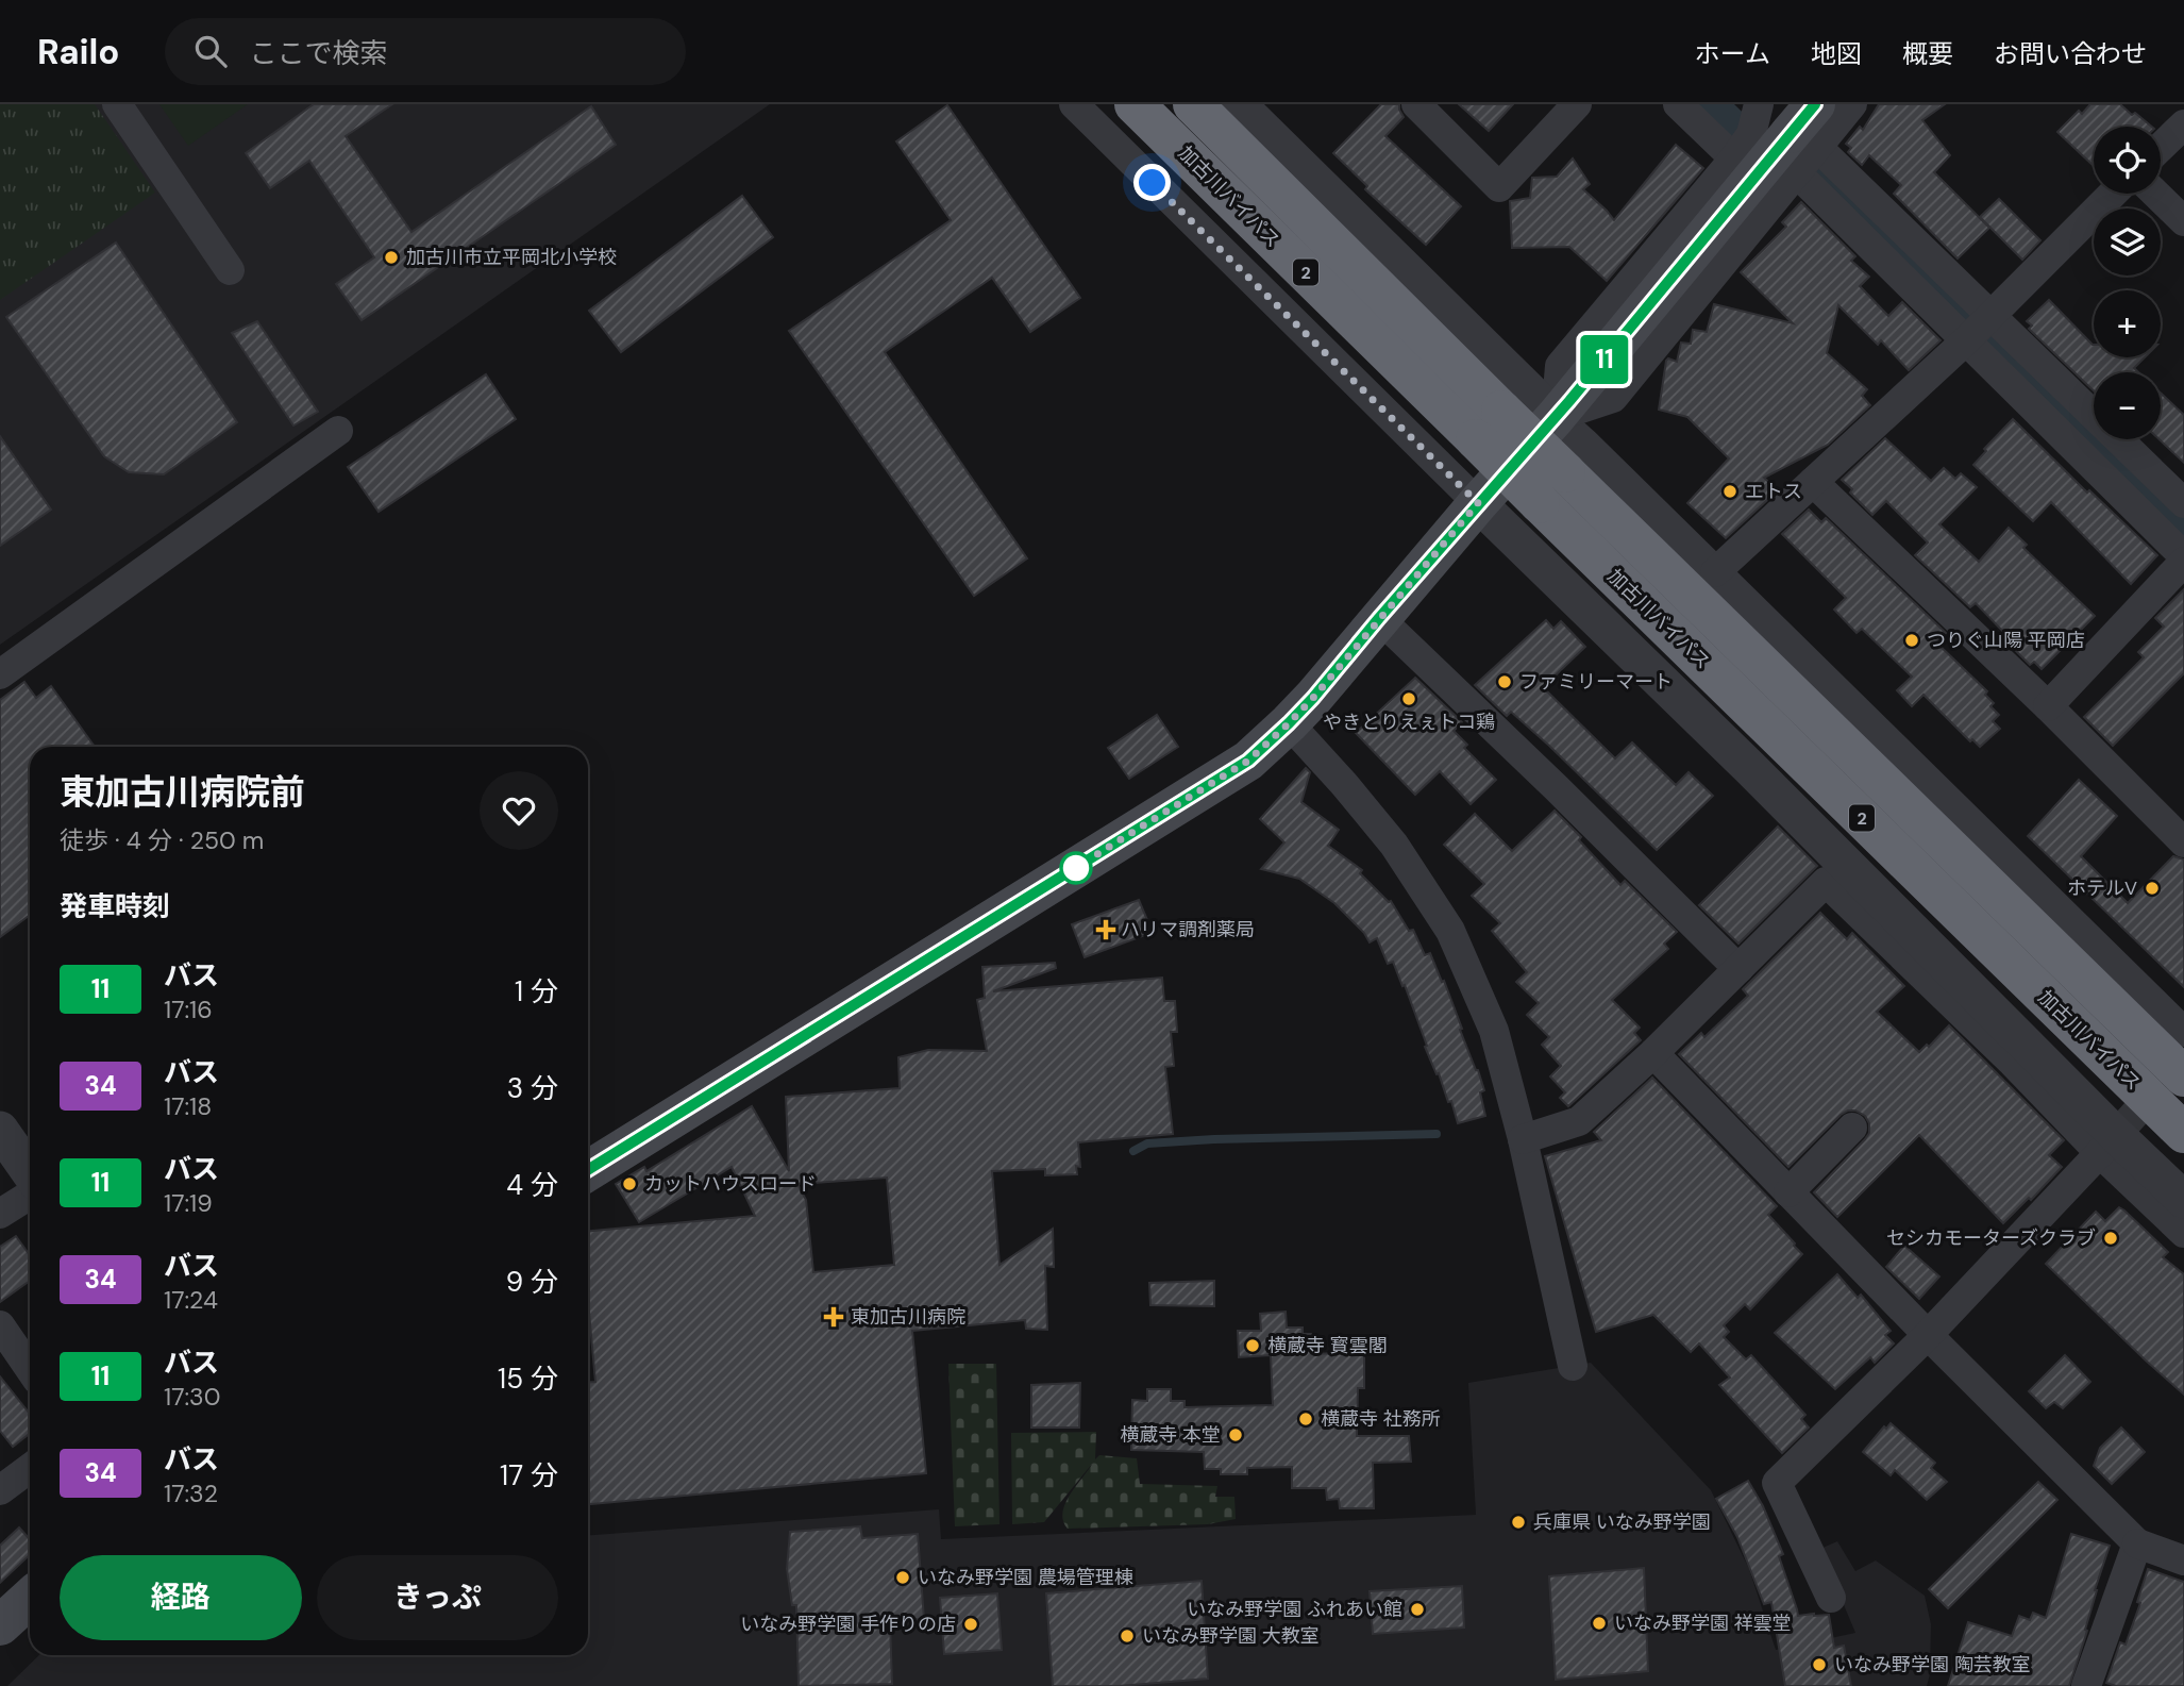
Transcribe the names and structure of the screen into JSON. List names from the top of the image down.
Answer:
{
  "streets": {
    "highway": ["加古川バイパス", "2"]
  },
  "places": {
    "other": [
      "加古川市立平岡北小学校",
      "エトス",
      "つりぐ山陽 平岡店",
      "ファミリーマート",
      "やきとりえぇトコ鶏",
      "ホテルV",
      "カットハウスロード",
      "セシカモーターズクラブ",
      "横蔵寺 寳雲閣",
      "横蔵寺 社務所",
      "横蔵寺 本堂",
      "兵庫県 いなみ野学園",
      "いなみ野学園 農場管理棟",
      "いなみ野学園 ふれあい館",
      "いなみ野学園 祥雲堂",
      "いなみ野学園 手作りの店",
      "いなみ野学園 大教室",
      "いなみ野学園 陶芸教室"
    ],
    "health": ["ハリマ調剤薬局", "東加古川病院"]
  },
  "lines": ["bus line 11"],
  "page": {
    "header": "Railo",
    "search": "ここで検索",
    "nav": [
      "ホーム",
      "地図",
      "概要",
      "お問い合わせ"
    ],
    "on_map": "11",
    "map_buttons": ["+", "−"],
    "heading": [
      ["東加古川病院前", "徒歩 · 4 分 · 250 m"],
      "発車時刻"
    ],
    "list": [
      {
        "mark": "11",
        "name": "バス",
        "note": "17:16",
        "value": "1 分"
      },
      {
        "mark": "34",
        "name": "バス",
        "note": "17:18",
        "value": "3 分"
      },
      {
        "mark": "11",
        "name": "バス",
        "note": "17:19",
        "value": "4 分"
      },
      {
        "mark": "34",
        "name": "バス",
        "note": "17:24",
        "value": "9 分"
      },
      {
        "mark": "11",
        "name": "バス",
        "note": "17:30",
        "value": "15 分"
      },
      {
        "mark": "34",
        "name": "バス",
        "note": "17:32",
        "value": "17 分"
      }
    ],
    "buttons": ["経路", "きっぷ"]
  }
}
